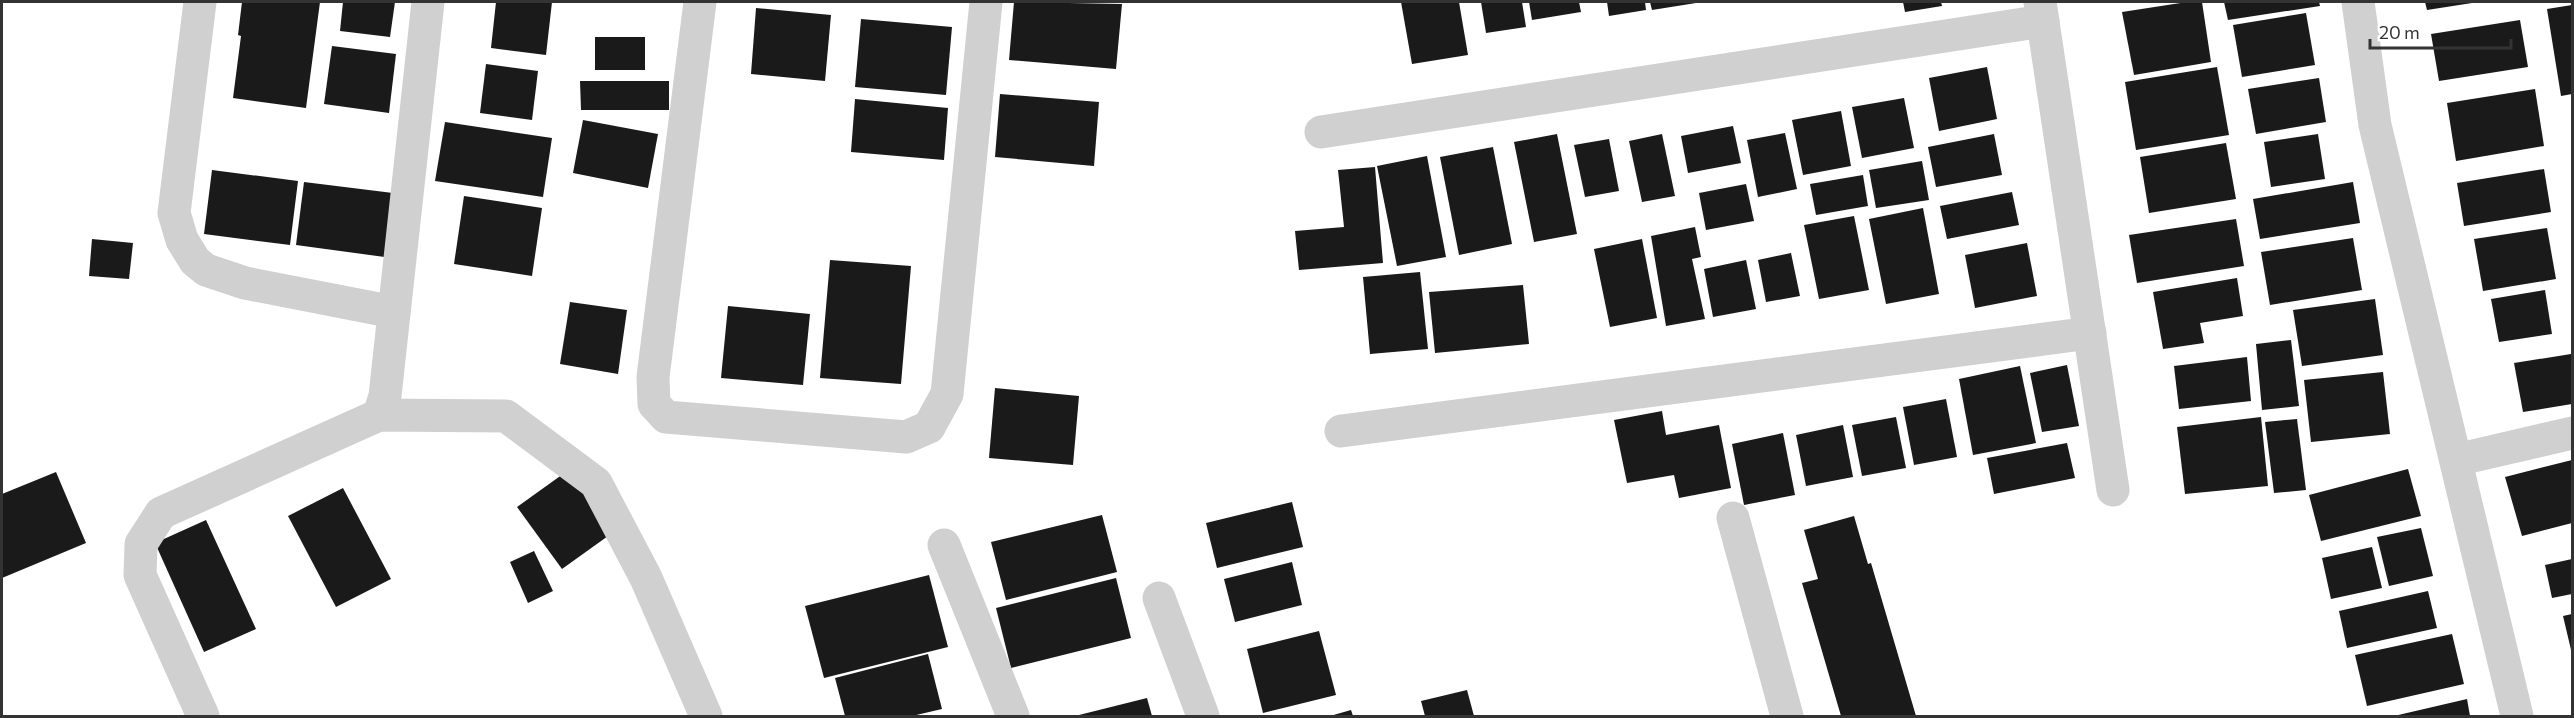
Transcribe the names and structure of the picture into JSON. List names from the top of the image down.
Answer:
{
  "scale_bar": "20 m"
}
